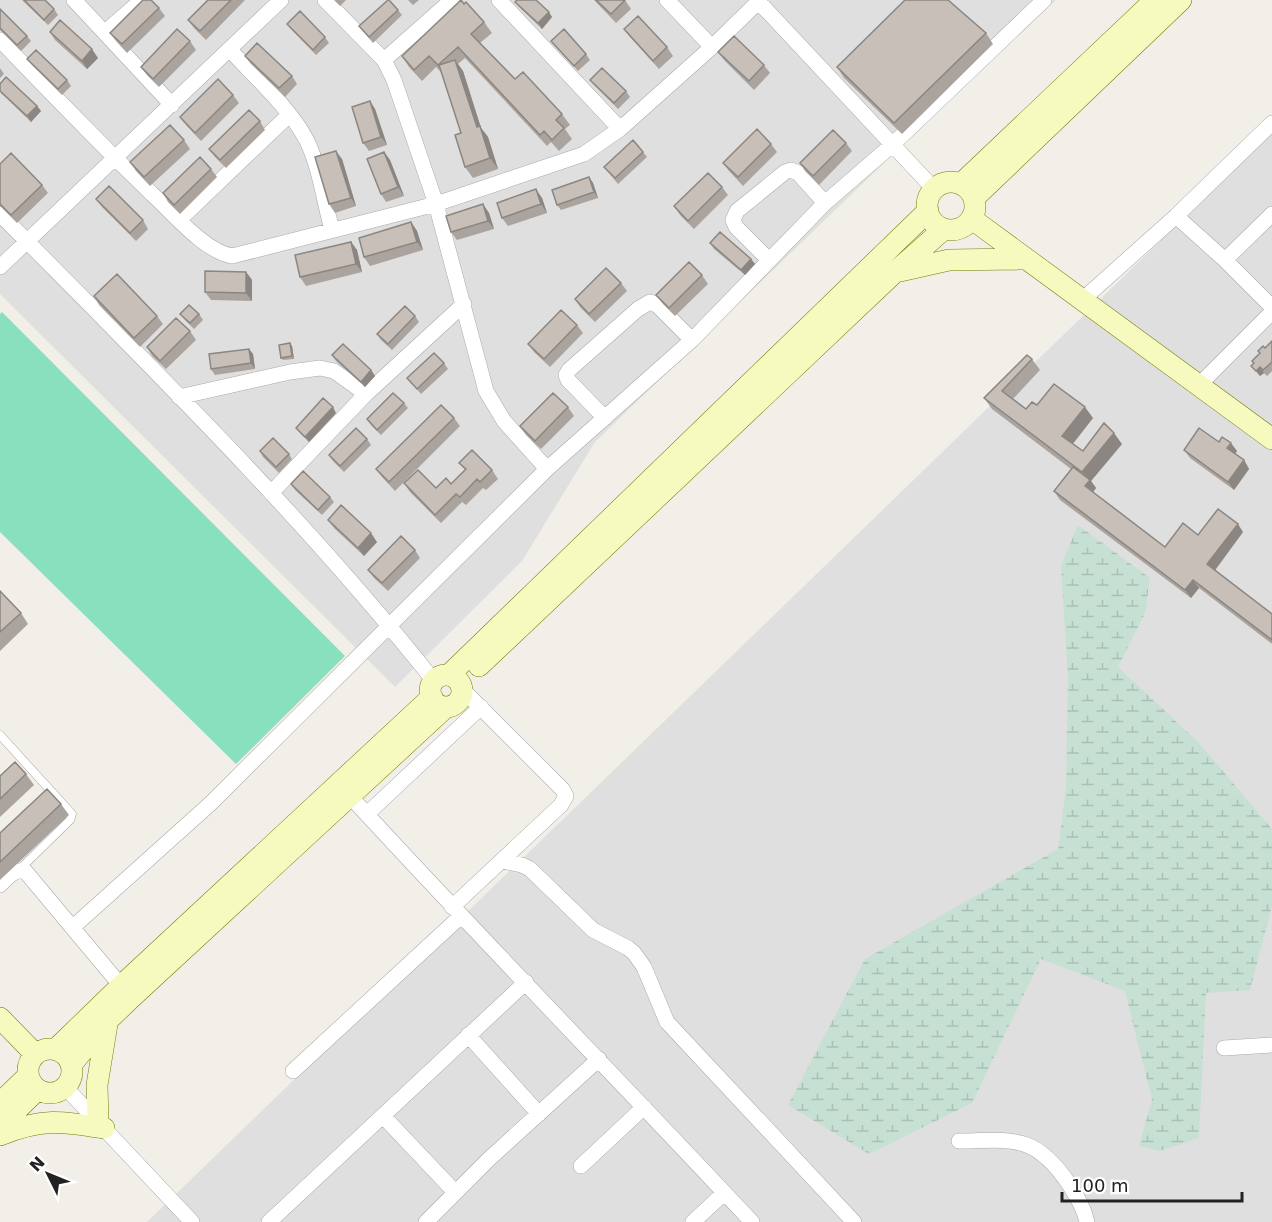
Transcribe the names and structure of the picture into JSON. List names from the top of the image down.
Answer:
{
  "scale_bar": "100 m",
  "north": "top left"
}
